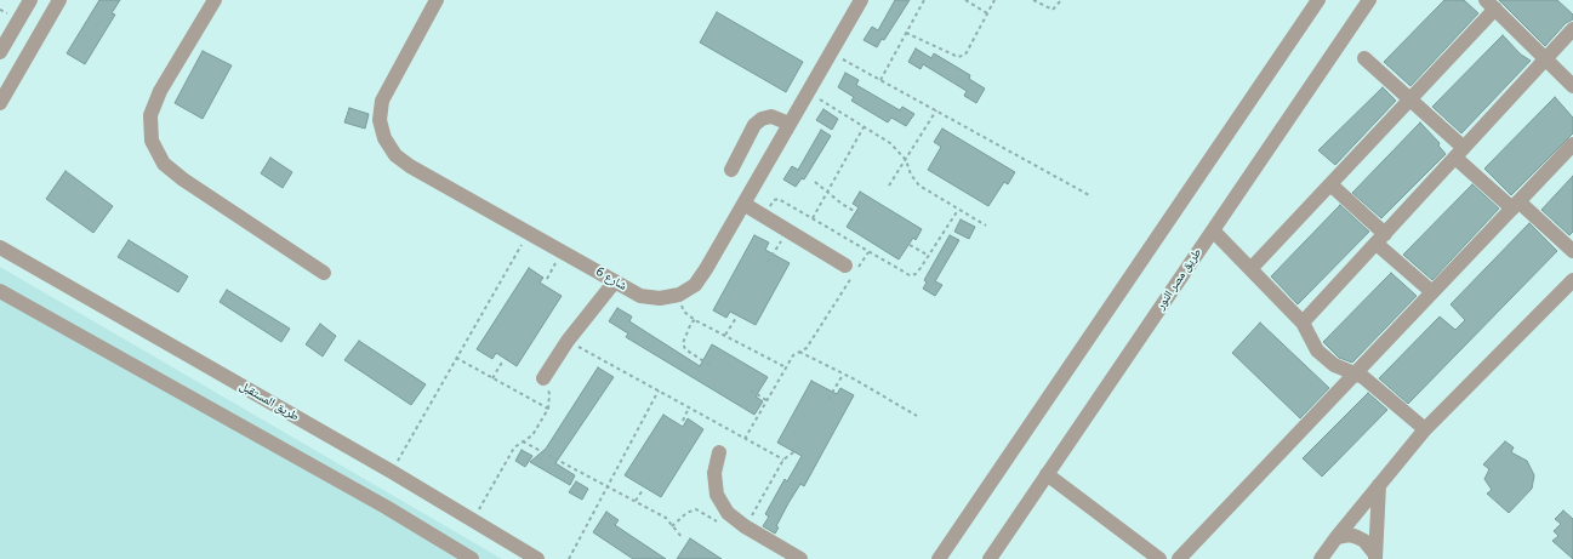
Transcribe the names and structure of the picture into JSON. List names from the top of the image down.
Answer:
{
  "streets": {
    "street": ["شارع 6", "طريق مصر النور", "طريق المستقبل"]
  }
}
